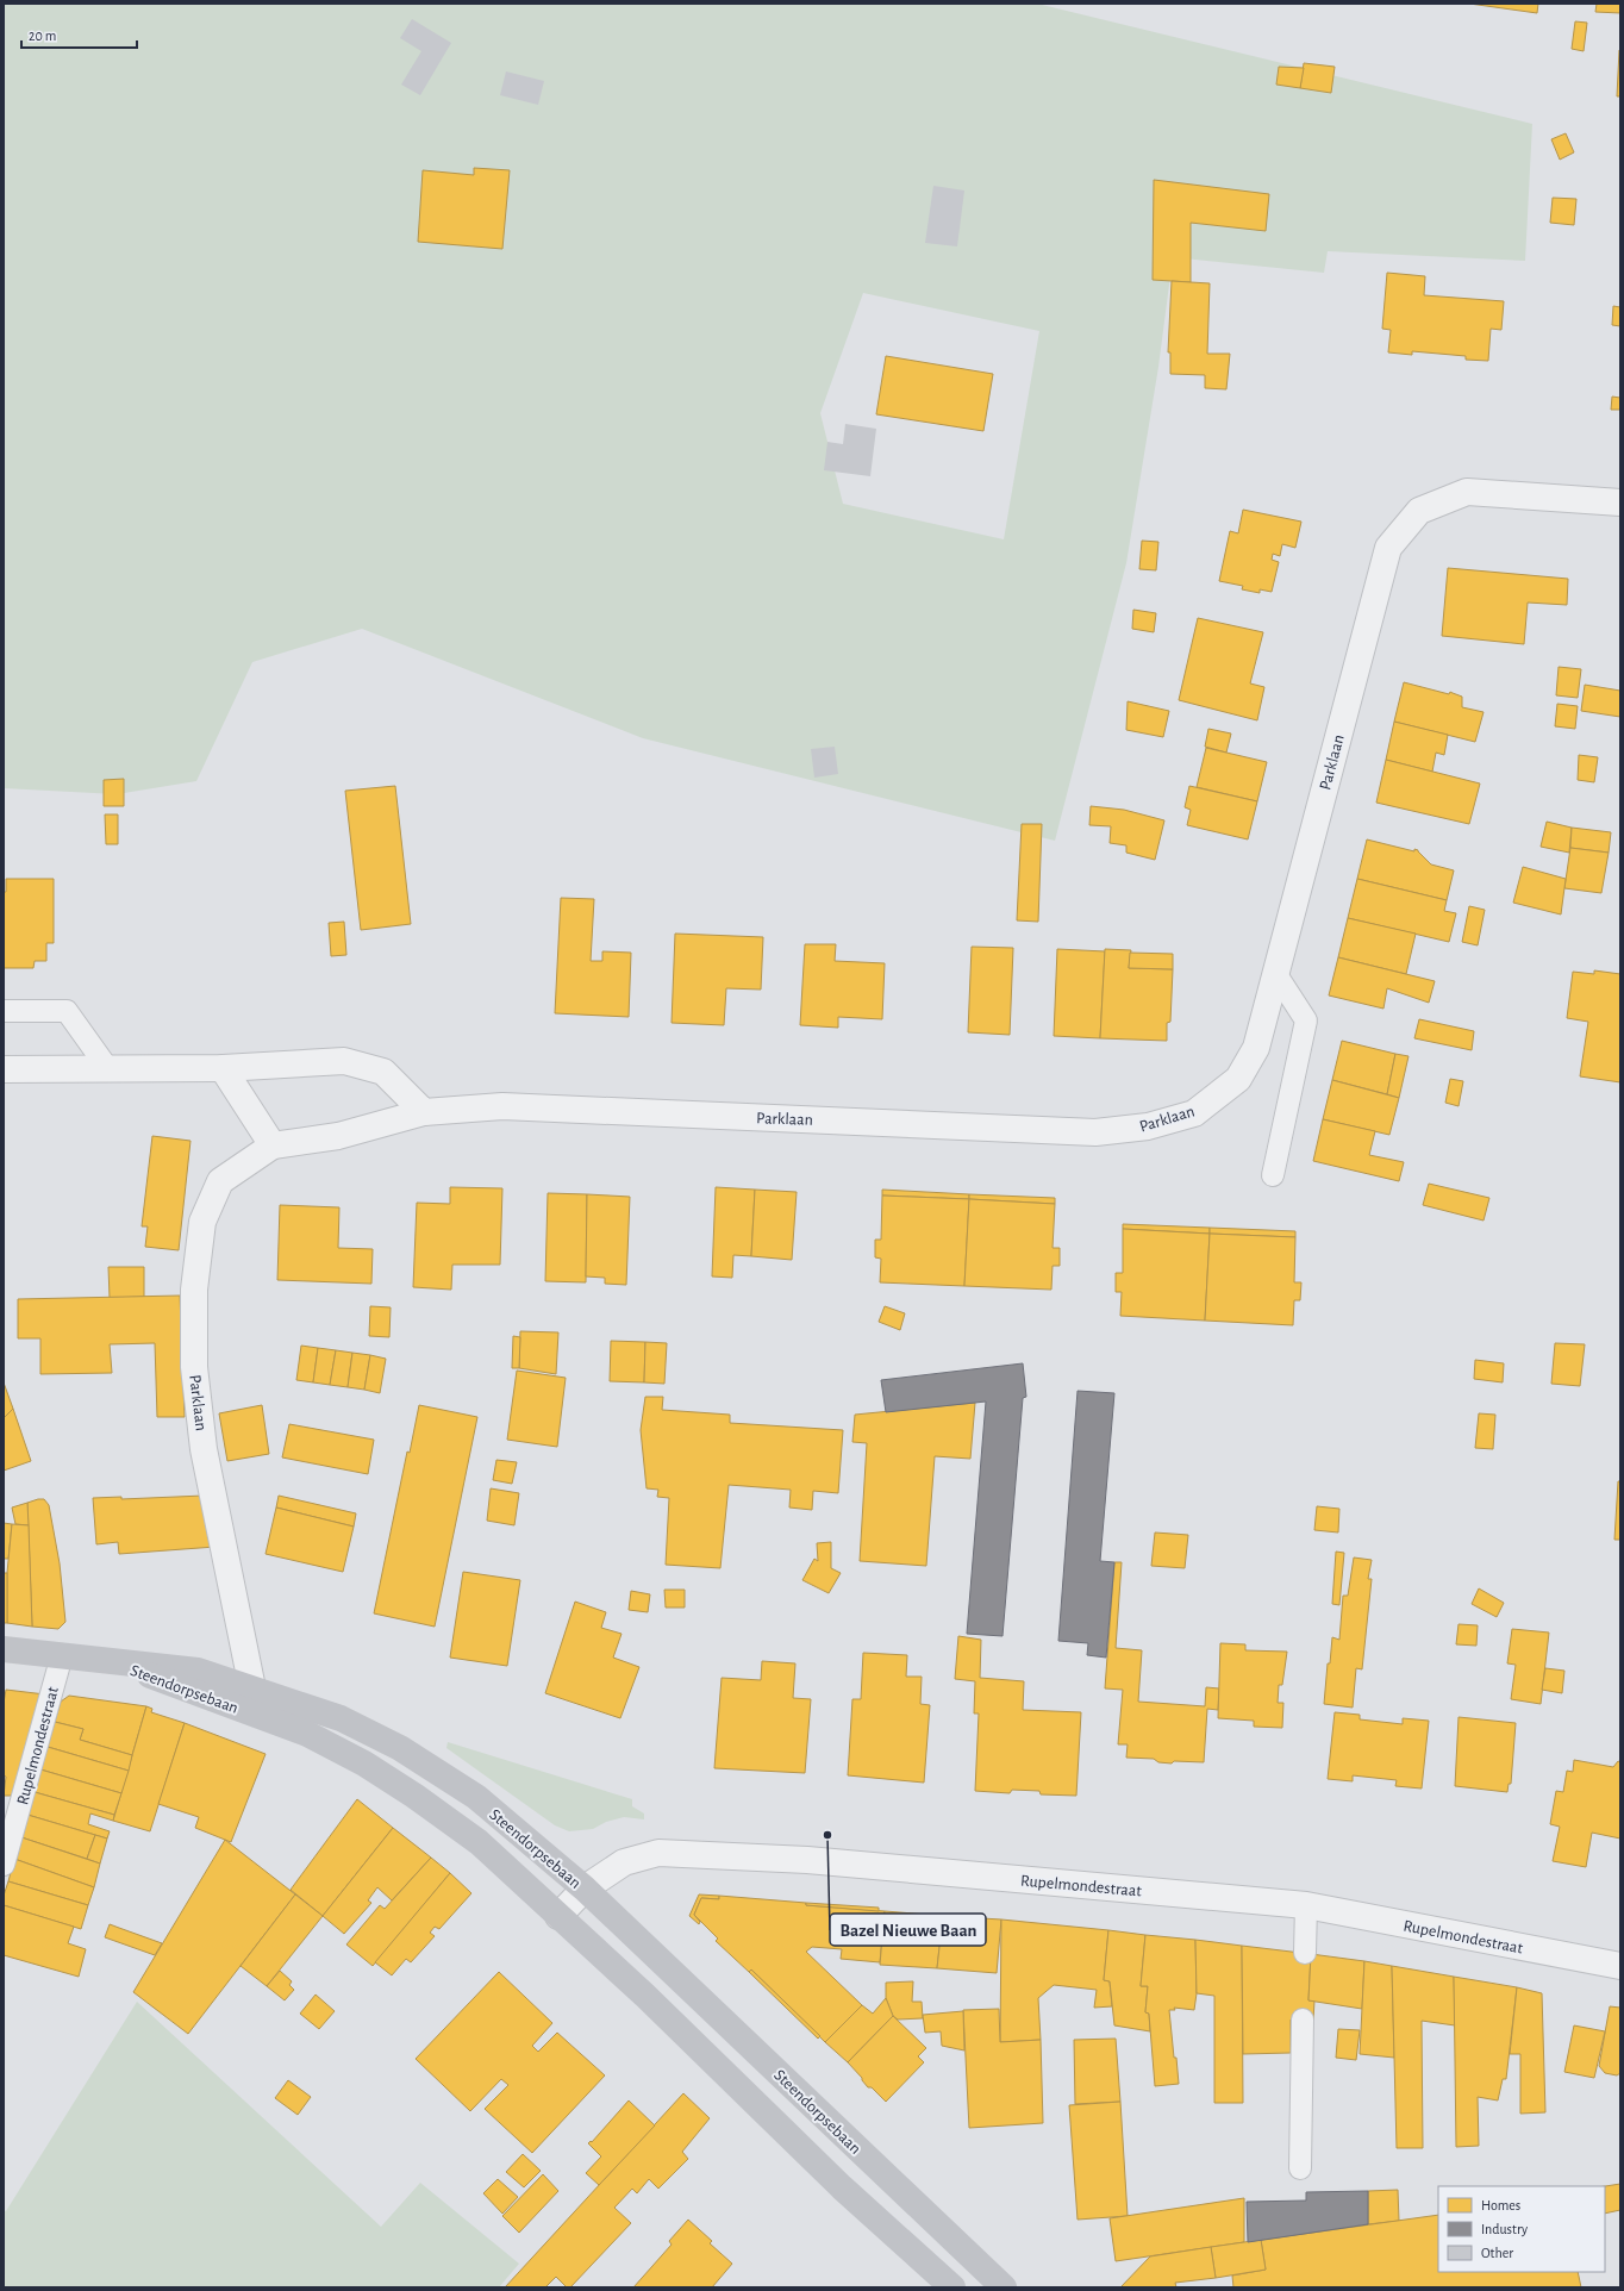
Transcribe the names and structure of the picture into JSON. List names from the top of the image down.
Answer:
{
  "streets": {
    "main road": ["Steendorpsebaan"],
    "street": ["Parklaan", "Rupelmondestraat"]
  },
  "crossings": [
    ["Parklaan", "Steendorpsebaan"],
    ["Steendorpsebaan", "Rupelmondestraat"]
  ],
  "places": ["Bazel Nieuwe Baan"],
  "legend": ["Homes", "Industry", "Other"],
  "scale_bar": "20 m"
}
